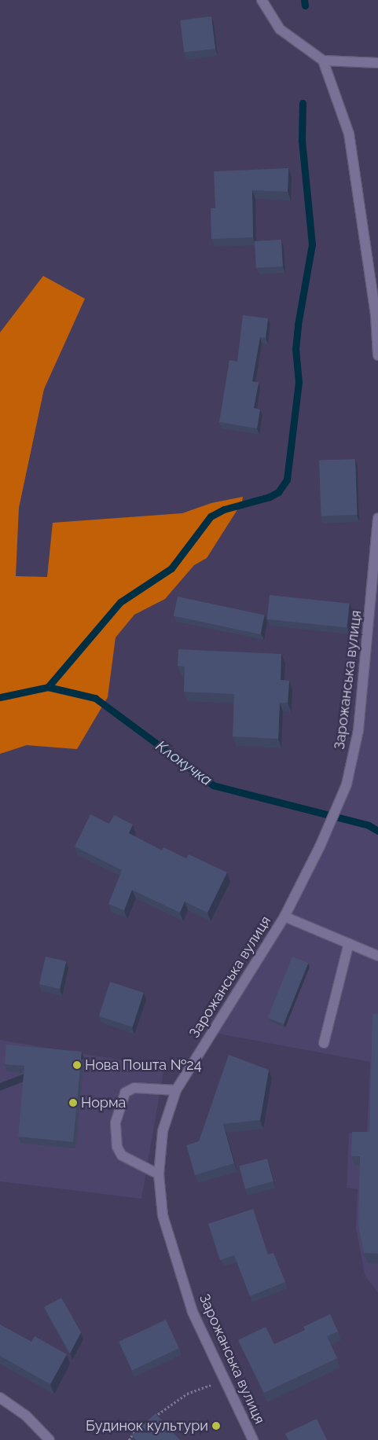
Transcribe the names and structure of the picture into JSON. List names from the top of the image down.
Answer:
{
  "streets": {
    "street": ["Зарожанська вулиця"]
  },
  "water": ["Клокучка"],
  "places": ["Нова Пошта №24", "Норма", "Будинок культури"]
}
